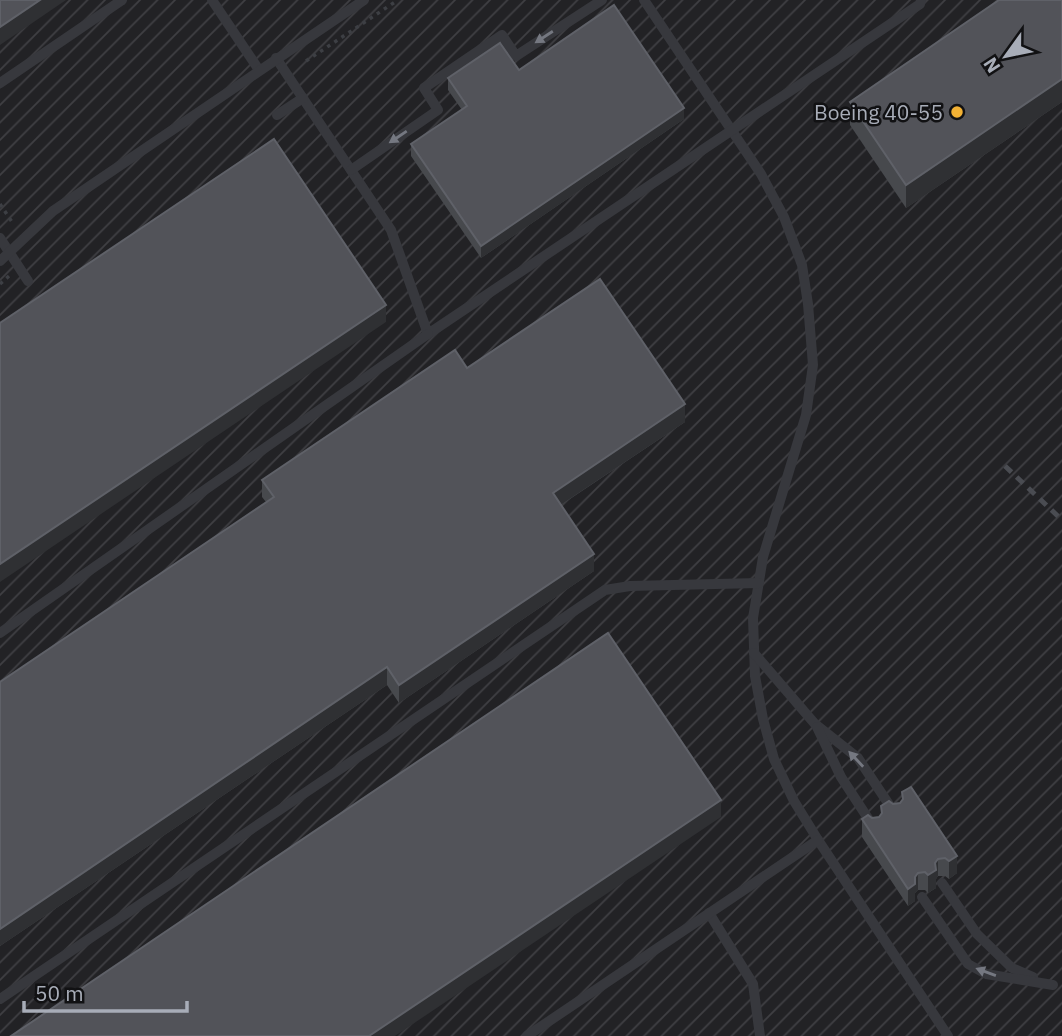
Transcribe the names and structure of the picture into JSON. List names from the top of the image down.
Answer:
{
  "places": ["Boeing 40-55"],
  "scale_bar": "50 m",
  "north": "bottom left"
}
